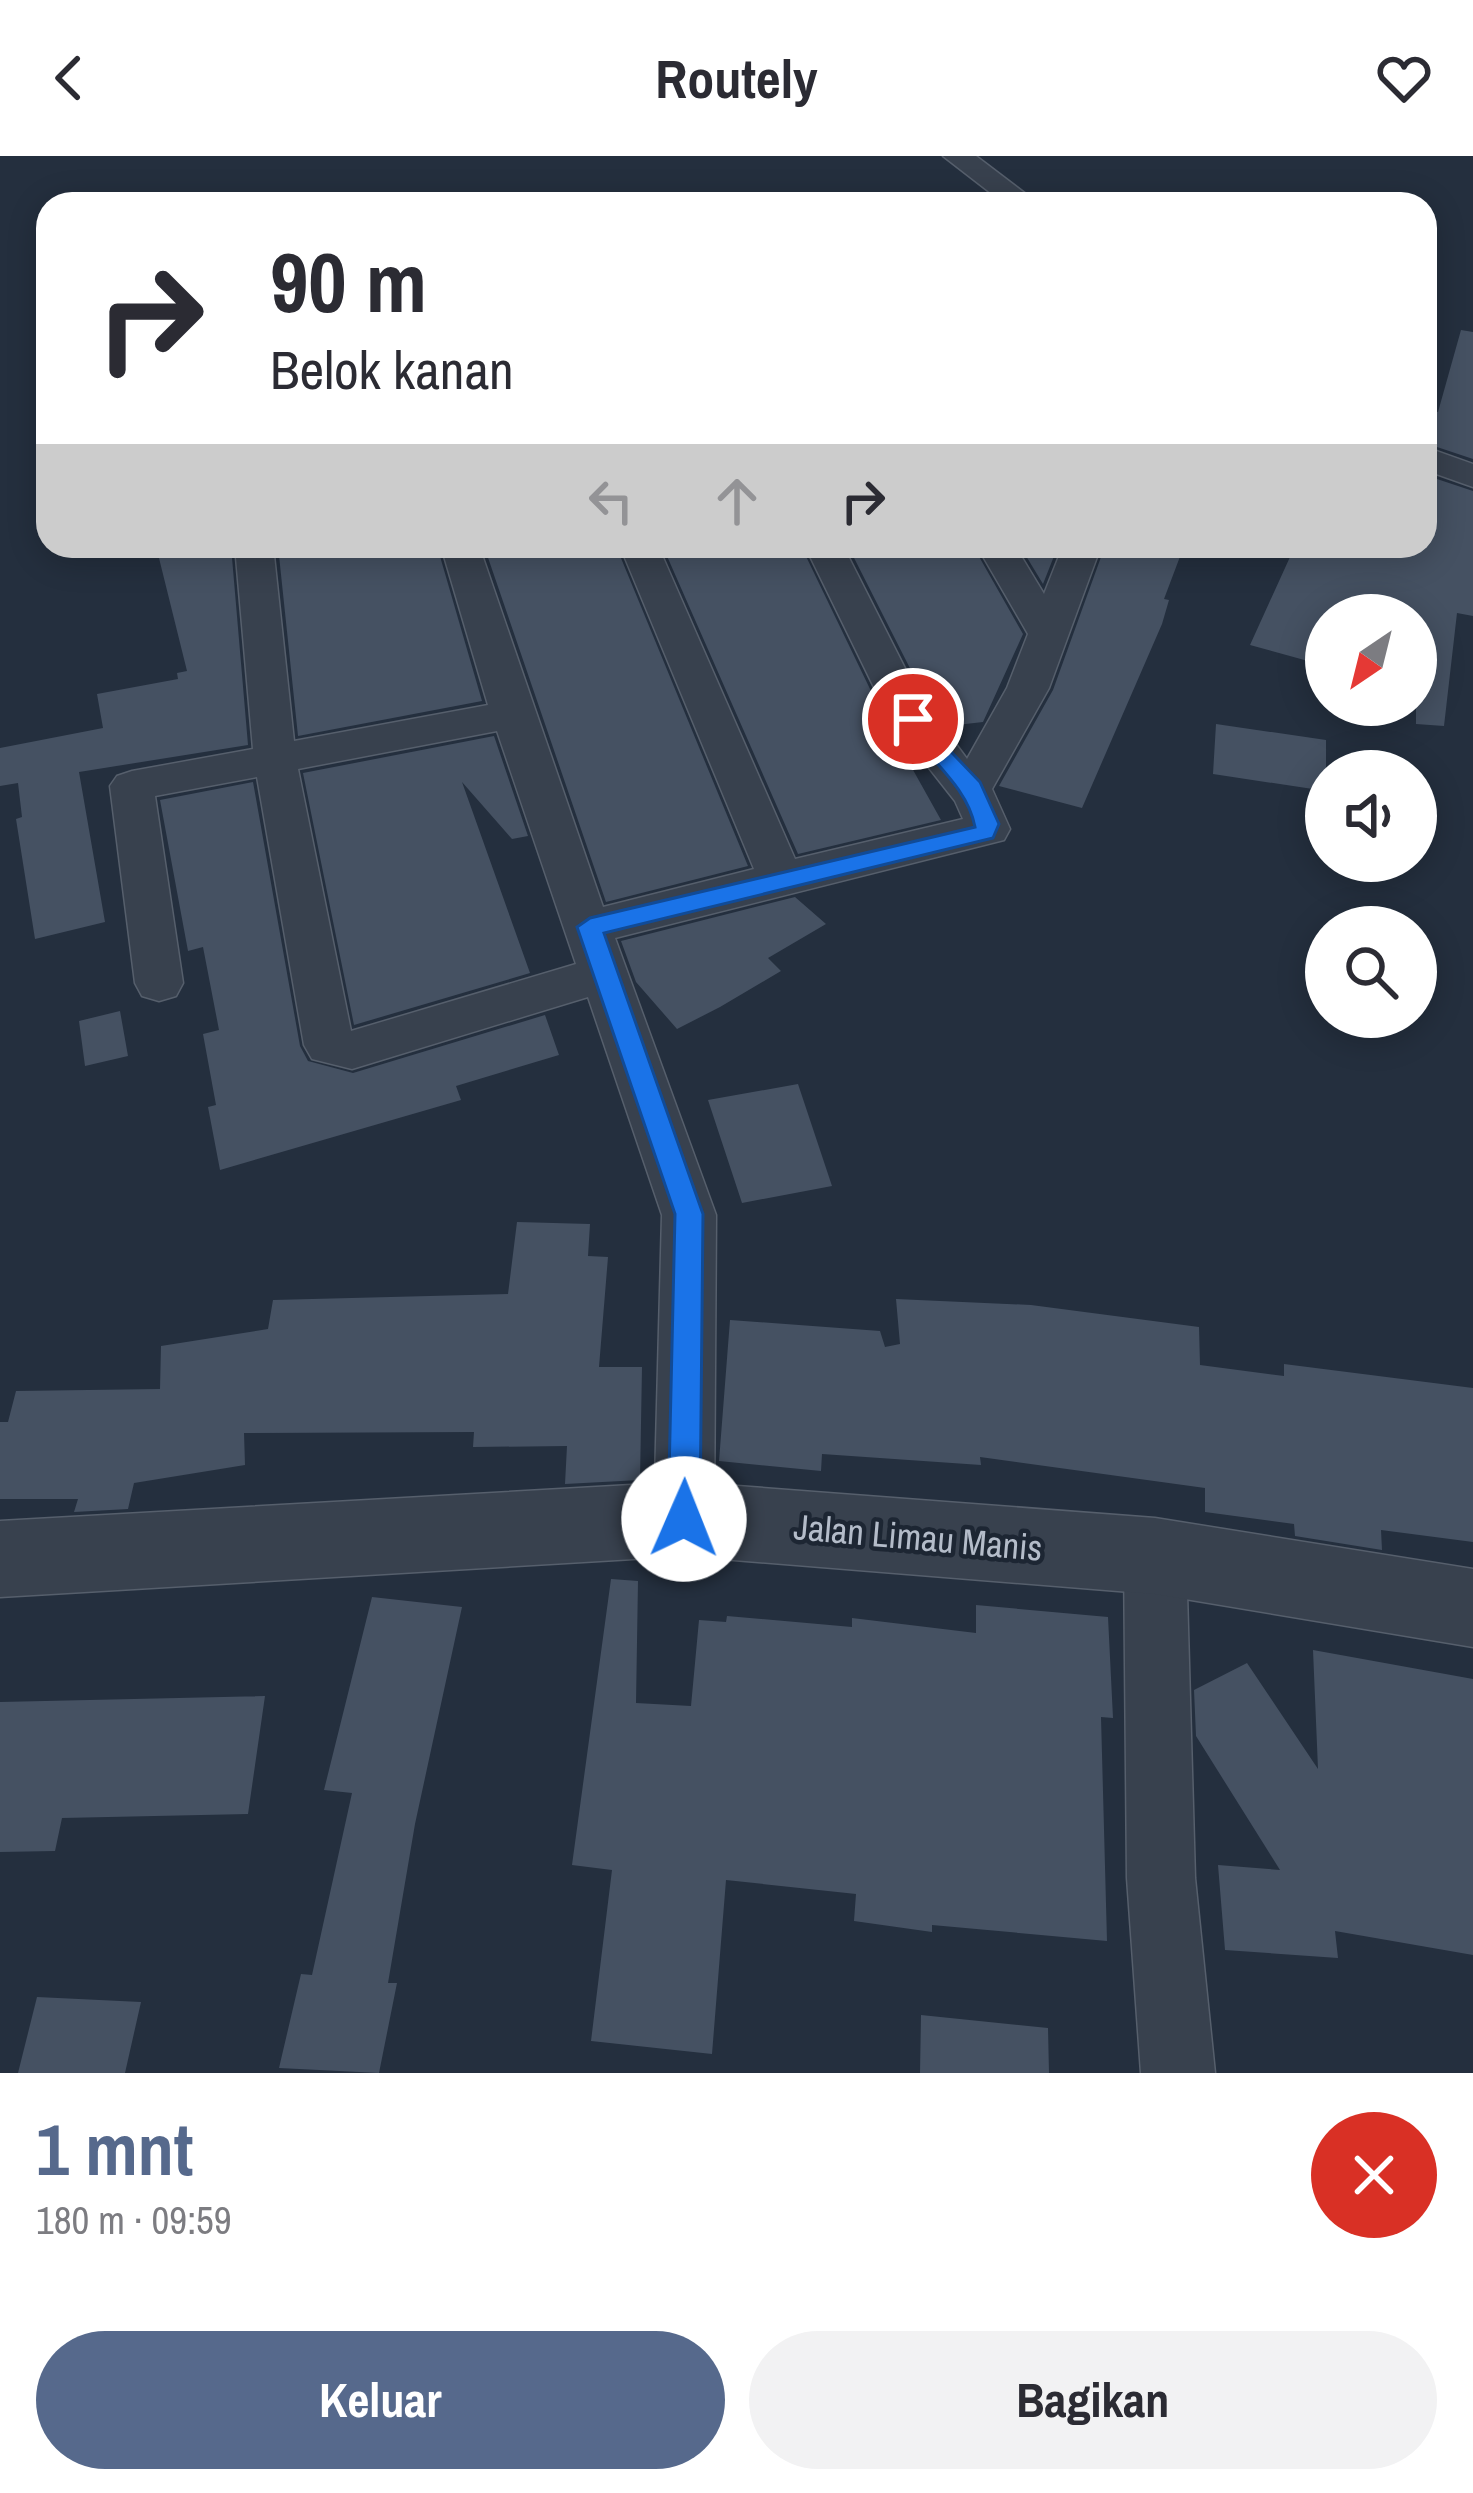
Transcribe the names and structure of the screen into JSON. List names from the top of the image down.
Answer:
{
  "streets": {
    "street": ["Jalan Limau Manis"]
  },
  "north": "bottom left",
  "page": {
    "header": "Routely",
    "turn": ["90 m", "Belok kanan"],
    "heading": ["1 mnt", "180 m · 09:59"],
    "buttons": ["Keluar", "Bagikan"]
  }
}
